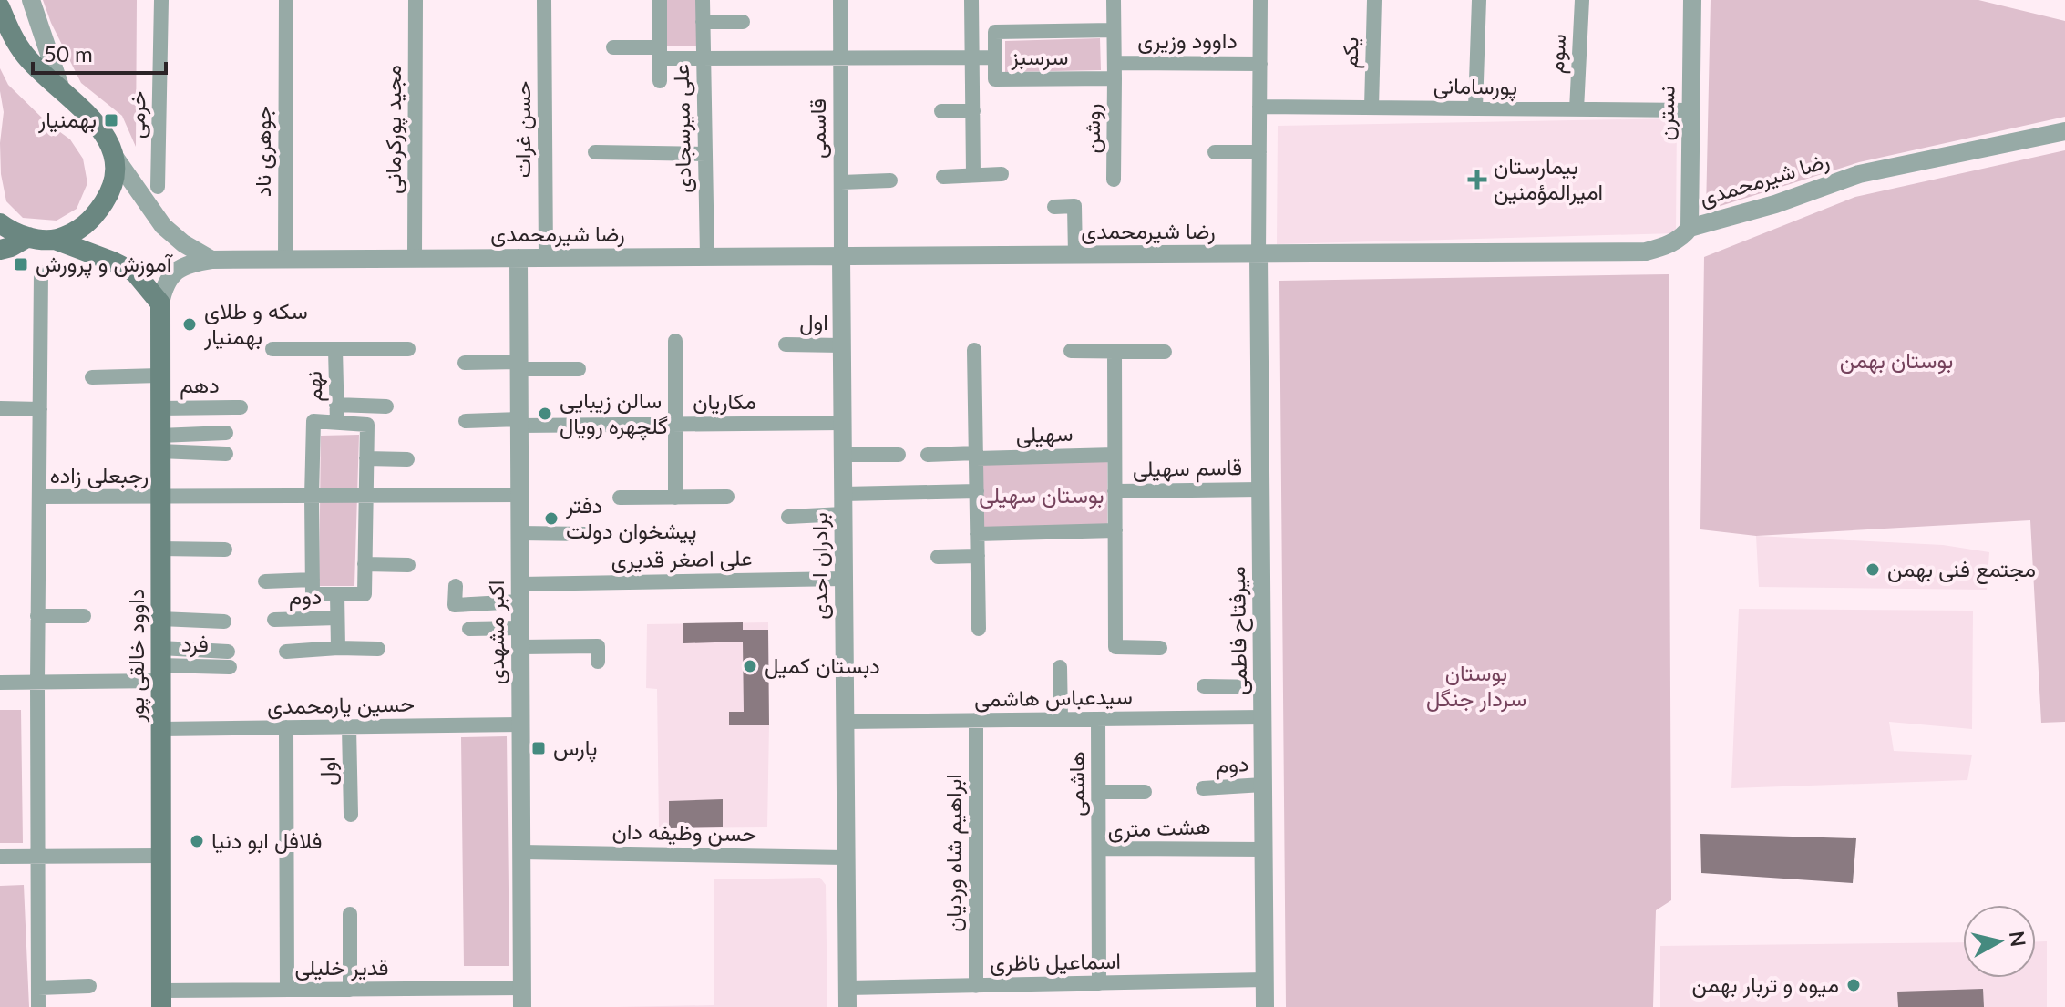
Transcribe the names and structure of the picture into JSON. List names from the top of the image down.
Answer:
{
  "streets": {
    "main road": ["داوود خالقی پور"],
    "street": [
      "داوود وزیری",
      "یکم",
      "سوم",
      "سرسبز",
      "پورسامانی",
      "نسترن",
      "خرمی",
      "علی میرسجادی",
      "قاسمی",
      "روشن",
      "مجید پورکرمانی",
      "حسن غرات",
      "جوهری ناد",
      "رضا شیرمحمدی",
      "اول",
      "دهم",
      "نهم",
      "مکاریان",
      "سهیلی",
      "قاسم سهیلی",
      "رجبعلی زاده",
      "علی اصغر قدیری",
      "برادران احدی",
      "دوم",
      "میرفتاح فاطمی",
      "اکبر مشهدی",
      "سیدعباس هاشمی",
      "حسین یارمحمدی",
      "هاشمی",
      "هشت متری",
      "حسن وظیفه دان",
      "ابراهیم شاه وردیان",
      "اسماعیل ناظری",
      "قدیر خلیلی"
    ]
  },
  "crossings": [
    ["داوود وزیری", "سرسبز"],
    ["داوود وزیری", "روشن"],
    ["یکم", "پورسامانی"],
    ["سوم", "پورسامانی"],
    ["سرسبز", "روشن"],
    ["پورسامانی", "نسترن"],
    ["نسترن", "رضا شیرمحمدی"],
    ["علی میرسجادی", "رضا شیرمحمدی"],
    ["قاسمی", "رضا شیرمحمدی"],
    ["قاسمی", "برادران احدی"],
    ["مجید پورکرمانی", "رضا شیرمحمدی"],
    ["حسن غرات", "رضا شیرمحمدی"],
    ["جوهری ناد", "رضا شیرمحمدی"],
    ["رضا شیرمحمدی", "برادران احدی"],
    ["رضا شیرمحمدی", "میرفتاح فاطمی"],
    ["رضا شیرمحمدی", "اکبر مشهدی"],
    ["رضا شیرمحمدی", "داوود خالقی پور"],
    ["اول", "برادران احدی"],
    ["اول", "حسین یارمحمدی"],
    ["دهم", "داوود خالقی پور"],
    ["مکاریان", "برادران احدی"],
    ["مکاریان", "اکبر مشهدی"],
    ["قاسم سهیلی", "میرفتاح فاطمی"],
    ["رجبعلی زاده", "اکبر مشهدی"],
    ["رجبعلی زاده", "داوود خالقی پور"],
    ["علی اصغر قدیری", "برادران احدی"],
    ["علی اصغر قدیری", "اکبر مشهدی"],
    ["برادران احدی", "سیدعباس هاشمی"],
    ["برادران احدی", "حسن وظیفه دان"],
    ["برادران احدی", "اسماعیل ناظری"],
    ["دوم", "میرفتاح فاطمی"],
    ["میرفتاح فاطمی", "سیدعباس هاشمی"],
    ["میرفتاح فاطمی", "هشت متری"],
    ["میرفتاح فاطمی", "اسماعیل ناظری"],
    ["اکبر مشهدی", "حسین یارمحمدی"],
    ["اکبر مشهدی", "حسن وظیفه دان"],
    ["اکبر مشهدی", "قدیر خلیلی"],
    ["داوود خالقی پور", "حسین یارمحمدی"],
    ["داوود خالقی پور", "قدیر خلیلی"],
    ["سیدعباس هاشمی", "هاشمی"],
    ["سیدعباس هاشمی", "ابراهیم شاه وردیان"],
    ["هاشمی", "هشت متری"],
    ["هشت متری", "اسماعیل ناظری"],
    ["ابراهیم شاه وردیان", "اسماعیل ناظری"]
  ],
  "parks": ["بوستان بهمن", "بوستان سهیلی", "بوستان سردار جنگل"],
  "places": {
    "transit": ["بهمنیار", "آموزش و پرورش", "پارس"],
    "health": ["بیمارستان امیرالمؤمنین"],
    "other": [
      "سکه و طلای بهمنیار",
      "سالن زیبایی گلچهره رویال",
      "دفتر پیشخوان دولت",
      "مجتمع فنی بهمن",
      "دبستان کمیل",
      "فلافل ابو دنیا",
      "میوه و تربار بهمن"
    ]
  },
  "scale_bar": "50 m",
  "north": "right"
}
